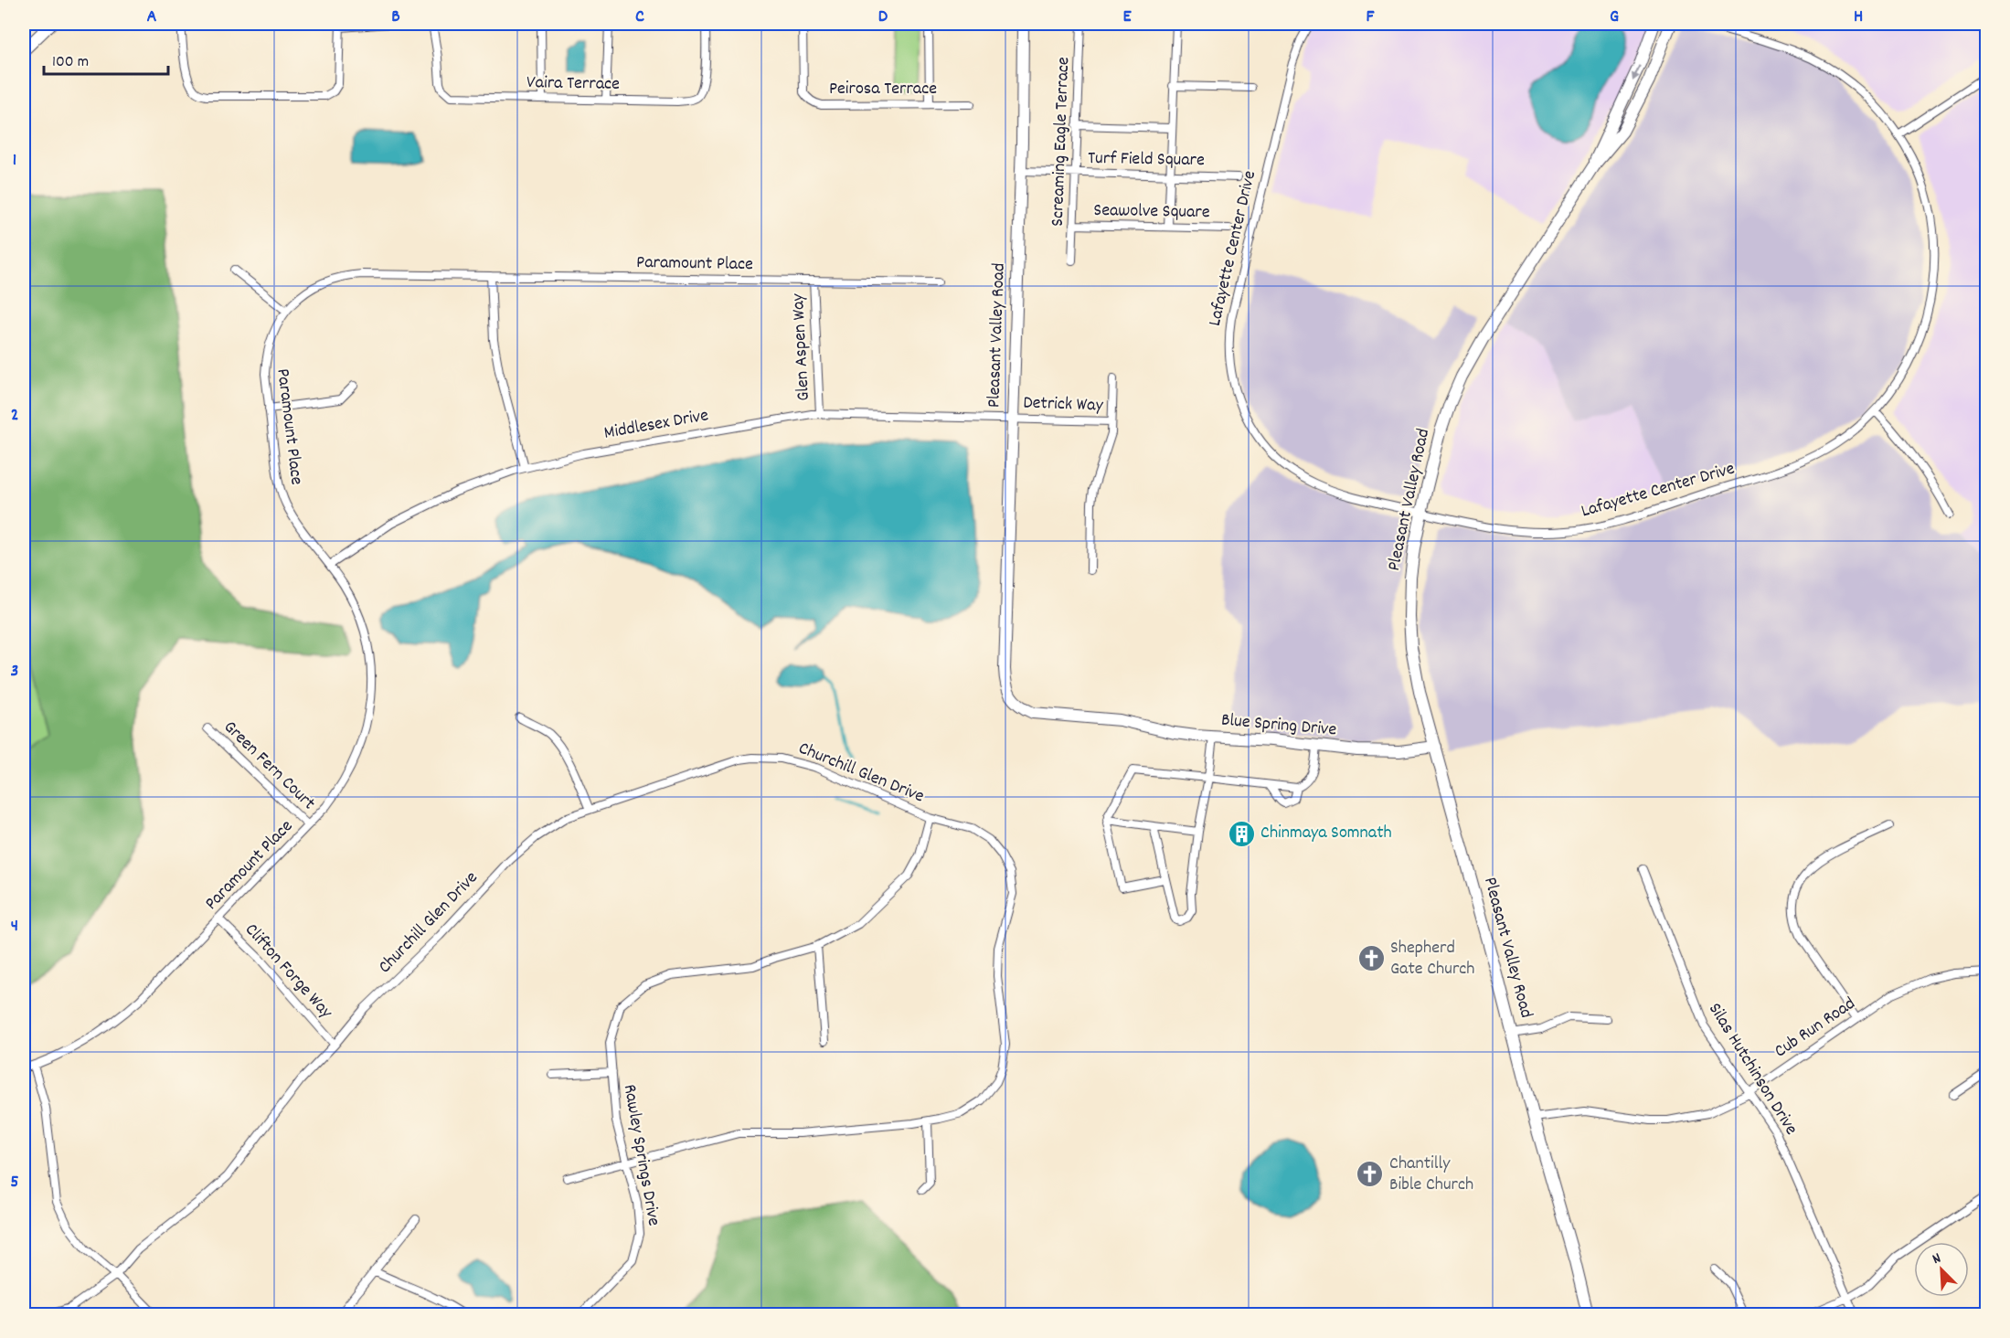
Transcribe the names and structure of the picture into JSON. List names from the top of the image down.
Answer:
{
  "streets": {
    "main road": ["Pleasant Valley Road", "Blue Spring Drive"],
    "street": [
      "Vaira Terrace",
      "Peirosa Terrace",
      "Screaming Eagle Terrace",
      "Turf Field Square",
      "Seawolve Square",
      "Lafayette Center Drive",
      "Paramount Place",
      "Glen Aspen Way",
      "Detrick Way",
      "Middlesex Drive",
      "Green Fern Court",
      "Churchill Glen Drive",
      "Clifton Forge Way",
      "Cub Run Road",
      "Silas Hutchinson Drive",
      "Rawley Springs Drive"
    ]
  },
  "crossings": [
    ["Screaming Eagle Terrace", "Turf Field Square"],
    ["Screaming Eagle Terrace", "Seawolve Square"],
    ["Turf Field Square", "Pleasant Valley Road"],
    ["Lafayette Center Drive", "Pleasant Valley Road"],
    ["Paramount Place", "Glen Aspen Way"],
    ["Paramount Place", "Middlesex Drive"],
    ["Paramount Place", "Green Fern Court"],
    ["Paramount Place", "Clifton Forge Way"],
    ["Pleasant Valley Road", "Detrick Way"],
    ["Pleasant Valley Road", "Middlesex Drive"],
    ["Pleasant Valley Road", "Blue Spring Drive"],
    ["Pleasant Valley Road", "Cub Run Road"],
    ["Glen Aspen Way", "Middlesex Drive"],
    ["Detrick Way", "Middlesex Drive"],
    ["Churchill Glen Drive", "Clifton Forge Way"],
    ["Churchill Glen Drive", "Rawley Springs Drive"],
    ["Cub Run Road", "Silas Hutchinson Drive"]
  ],
  "places": {
    "building": ["Chinmaya Somnath"],
    "church": ["Shepherd Gate Church", "Chantilly Bible Church"]
  },
  "scale_bar": "100 m",
  "north": "top left",
  "grid": {
    "columns": [
      "A",
      "B",
      "C",
      "D",
      "E",
      "F",
      "G",
      "H"
    ],
    "rows": [
      "1",
      "2",
      "3",
      "4",
      "5"
    ]
  }
}
